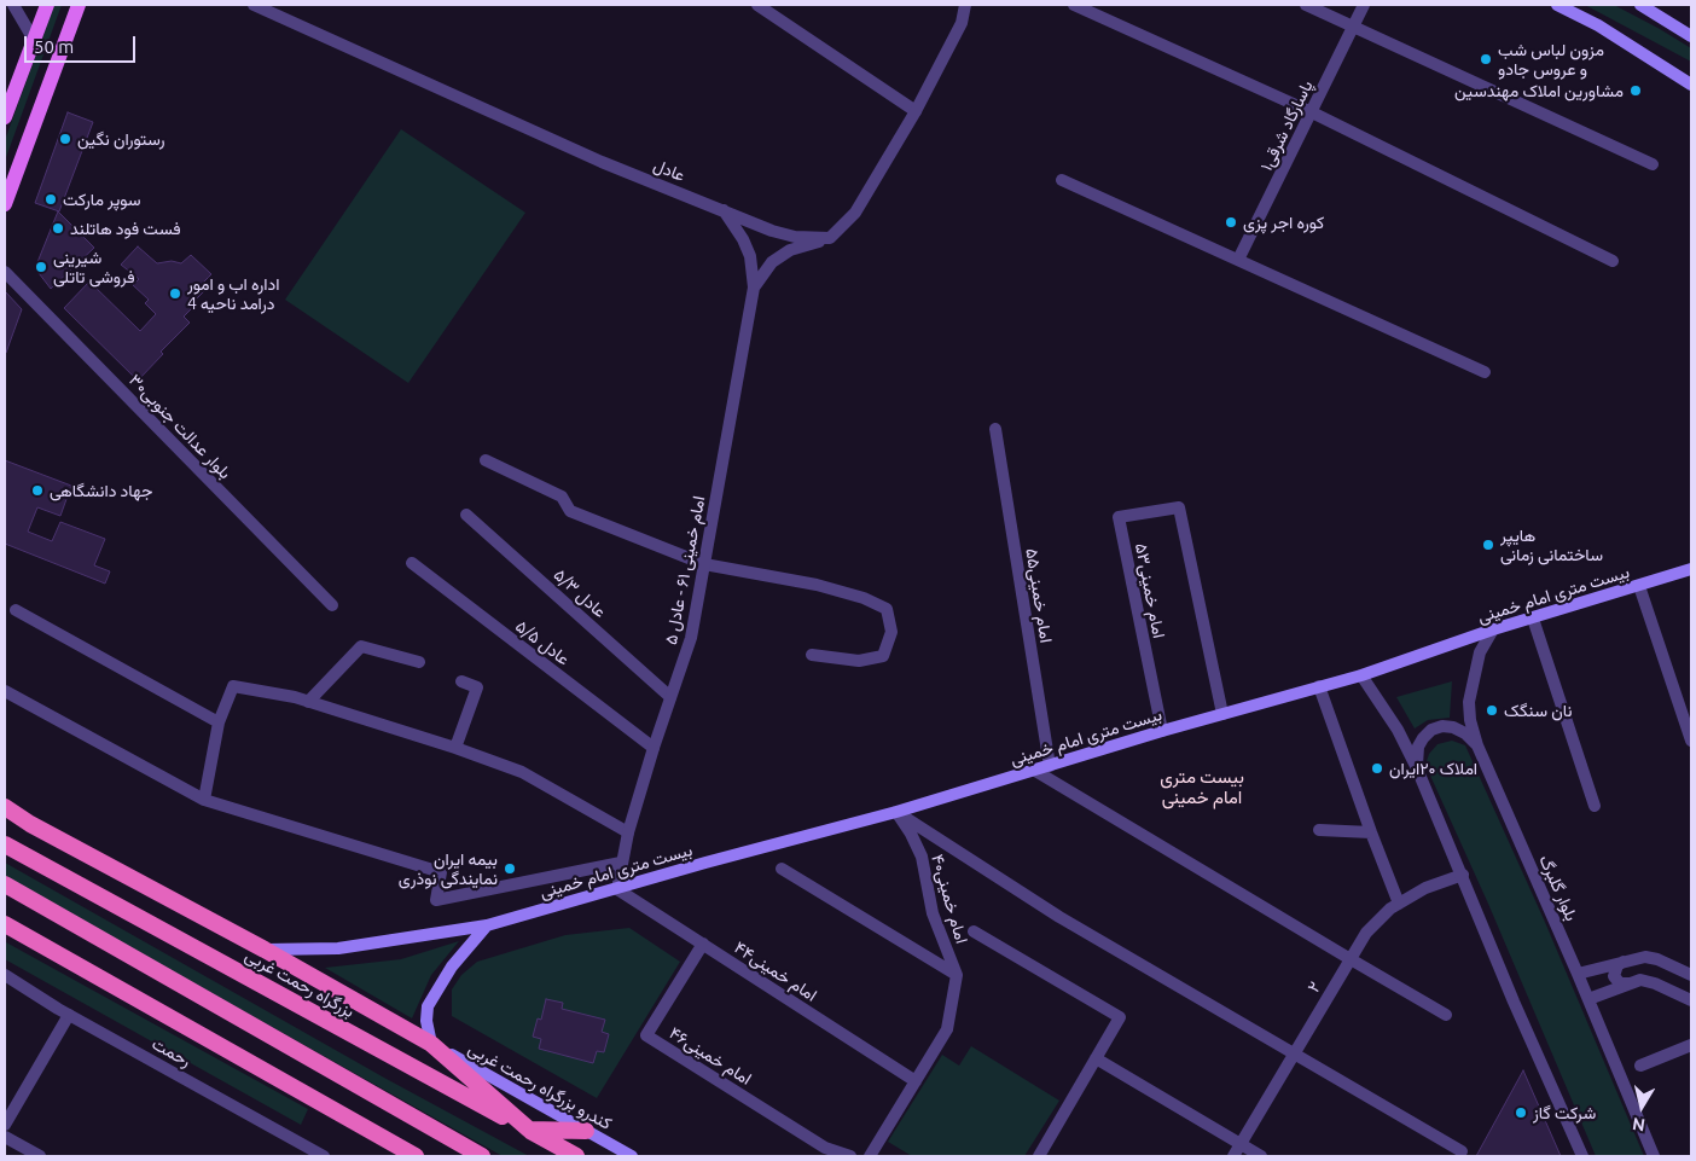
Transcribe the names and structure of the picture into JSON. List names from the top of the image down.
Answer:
{
  "streets": {
    "highway": ["بزرگراه رحمت غربی"],
    "main road": ["بیست متری امام خمینی", "کندرو بزرگراه رحمت غربی"],
    "street": [
      "پاسارگاد شرقی۱",
      "عادل",
      "بلوار عدالت جنوبی۳۰",
      "امام خمینی ۶۱ - عادل ۵",
      "امام خمینی۵۳",
      "عادل ۵/۳",
      "امام خمینی۵۵",
      "عادل ۵/۵",
      "بلوار گلبرگ",
      "امام خمینی۴۰",
      "۴۴امام خمینی",
      "۲",
      "رحمت",
      "امام خمینی۴۶"
    ]
  },
  "crossings": [
    ["عادل", "امام خمینی ۶۱ - عادل ۵"],
    ["امام خمینی ۶۱ - عادل ۵", "عادل ۵/۳"],
    ["امام خمینی ۶۱ - عادل ۵", "بیست متری امام خمینی"],
    ["امام خمینی ۶۱ - عادل ۵", "عادل ۵/۵"],
    ["امام خمینی ۶۱ - عادل ۵", "۴۴امام خمینی"],
    ["امام خمینی۵۳", "بیست متری امام خمینی"],
    ["بیست متری امام خمینی", "امام خمینی۵۵"],
    ["بیست متری امام خمینی", "بلوار گلبرگ"],
    ["بیست متری امام خمینی", "امام خمینی۴۰"],
    ["بیست متری امام خمینی", "۴۴امام خمینی"],
    ["۴۴امام خمینی", "امام خمینی۴۶"]
  ],
  "districts": ["بیست متری امام خمینی"],
  "places": [
    "مزون لباس شب و عروس جادو",
    "مشاورین املاک مهندسین",
    "رستوران نگین",
    "سوپر مارکت",
    "کوره اجر پزی",
    "فست فود هاتلند",
    "شیرینی فروشی تاتلی",
    "اداره اب و امور درامد ناحیه 4",
    "جهاد دانشگاهی",
    "هایپر ساختمانی زمانی",
    "نان سنگک",
    "املاک ۲۰ایران",
    "بیمه ایران نمایندگی نوذری",
    "شرکت گاز"
  ],
  "scale_bar": "50 m",
  "north": "bottom"
}
